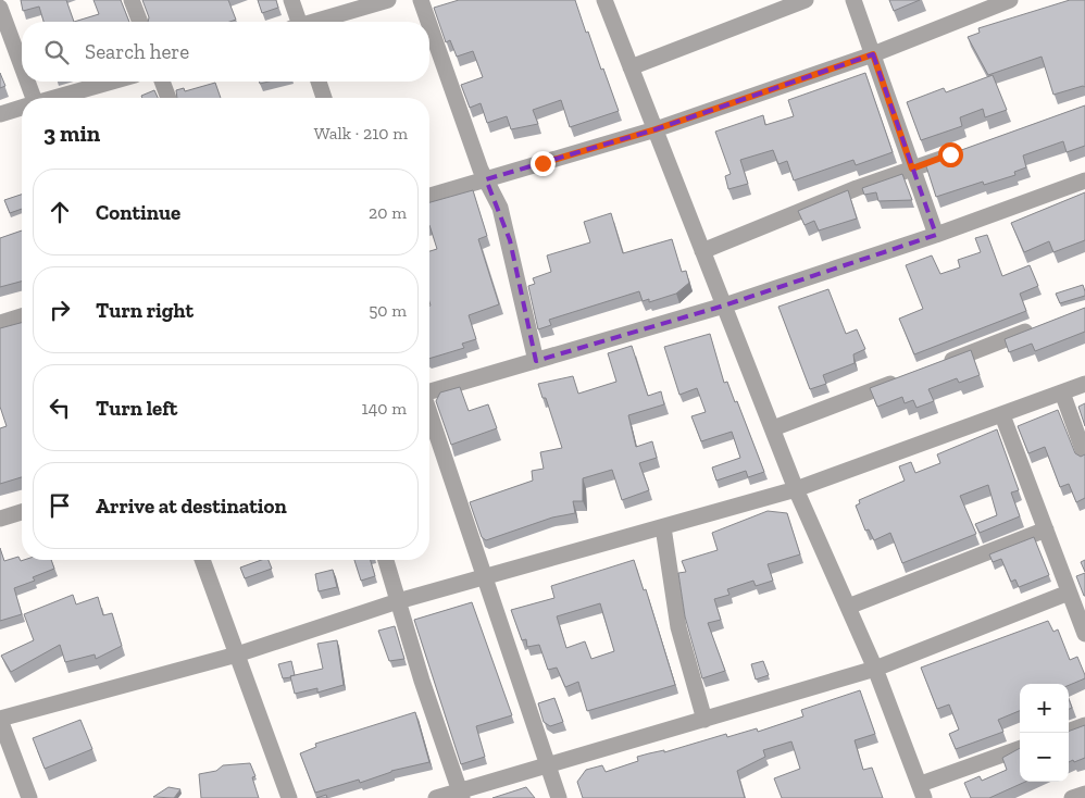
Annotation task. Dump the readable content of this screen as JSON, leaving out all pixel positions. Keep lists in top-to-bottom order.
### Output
{
  "page": {
    "search": "Search here",
    "heading": ["3 min", "Walk · 210 m"],
    "list": [
      ["Continue", "20 m"],
      ["Turn right", "50 m"],
      ["Turn left", "140 m"],
      "Arrive at destination"
    ],
    "map_buttons": ["+", "−"]
  }
}
